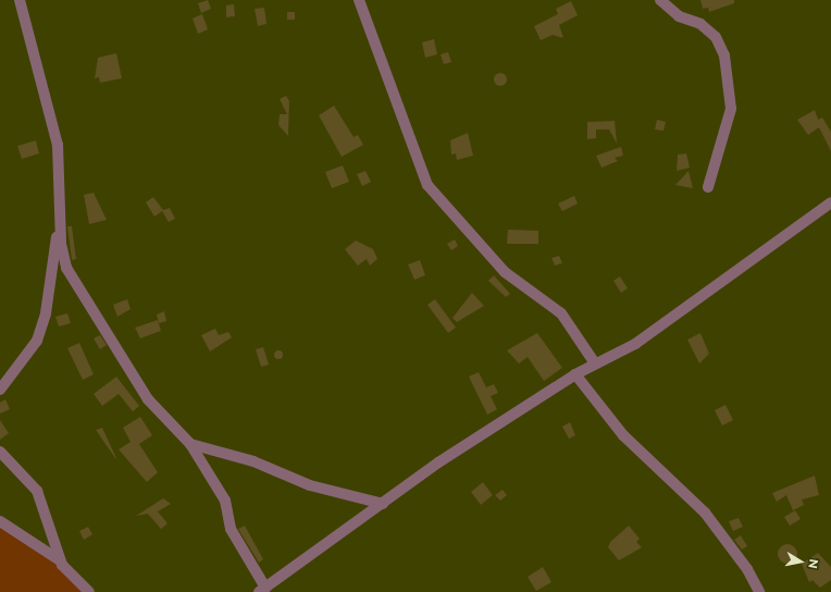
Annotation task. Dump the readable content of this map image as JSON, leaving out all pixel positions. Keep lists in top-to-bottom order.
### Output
{
  "north": "right"
}
